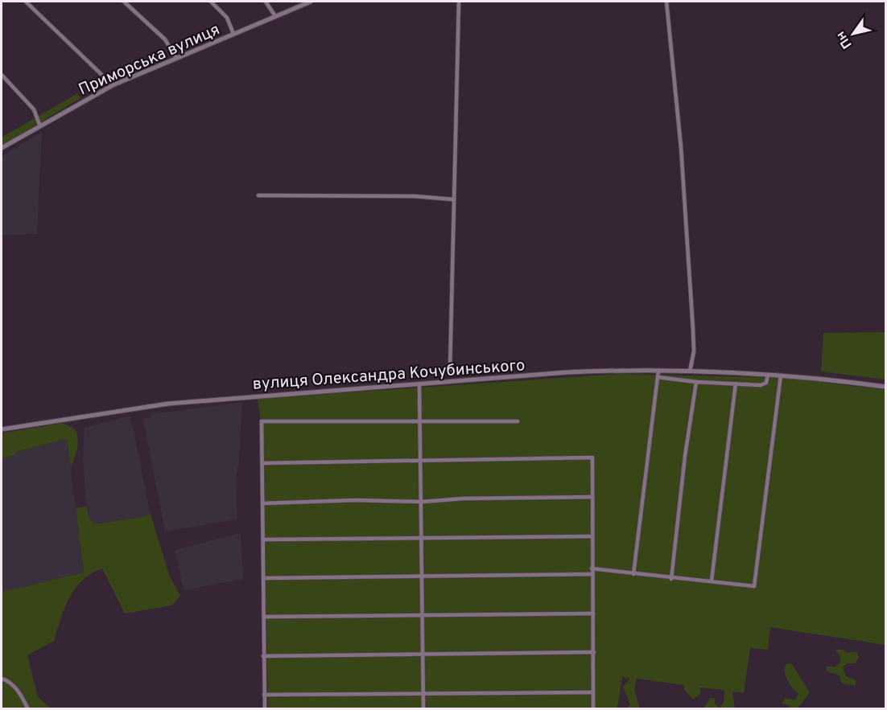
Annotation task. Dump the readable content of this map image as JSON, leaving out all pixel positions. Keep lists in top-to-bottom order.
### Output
{
  "streets": {
    "street": ["Приморська вулиця", "вулиця Олександра Кочубинського"]
  },
  "north": "bottom left"
}
